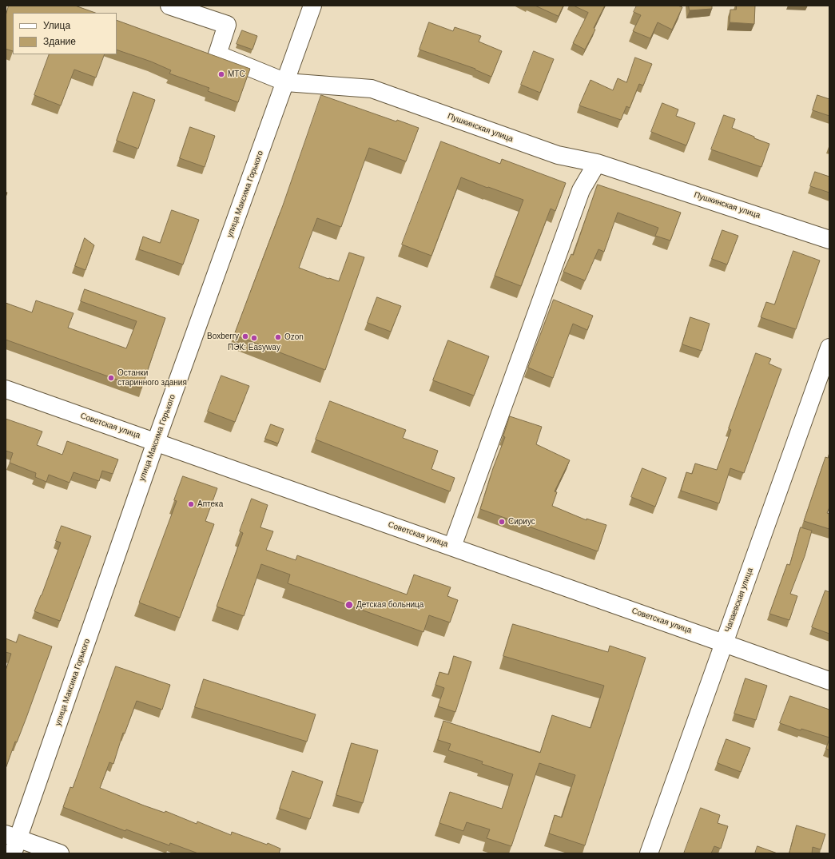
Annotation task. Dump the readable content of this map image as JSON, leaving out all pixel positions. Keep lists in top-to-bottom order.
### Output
{
  "streets": {
    "street": [
      "Пушкинская улица",
      "улица Максима Горького",
      "Советская улица",
      "Чапаевская улица"
    ]
  },
  "crossings": [
    ["Пушкинская улица", "улица Максима Горького"],
    ["улица Максима Горького", "Советская улица"],
    ["Советская улица", "Чапаевская улица"]
  ],
  "places": [
    "МТС",
    "Boxberry",
    "Ozon",
    "ПЭК: Easyway",
    "Останки старинного здания",
    "Аптека",
    "Сириус",
    "Детская больница"
  ],
  "legend": ["Улица", "Здание"]
}
